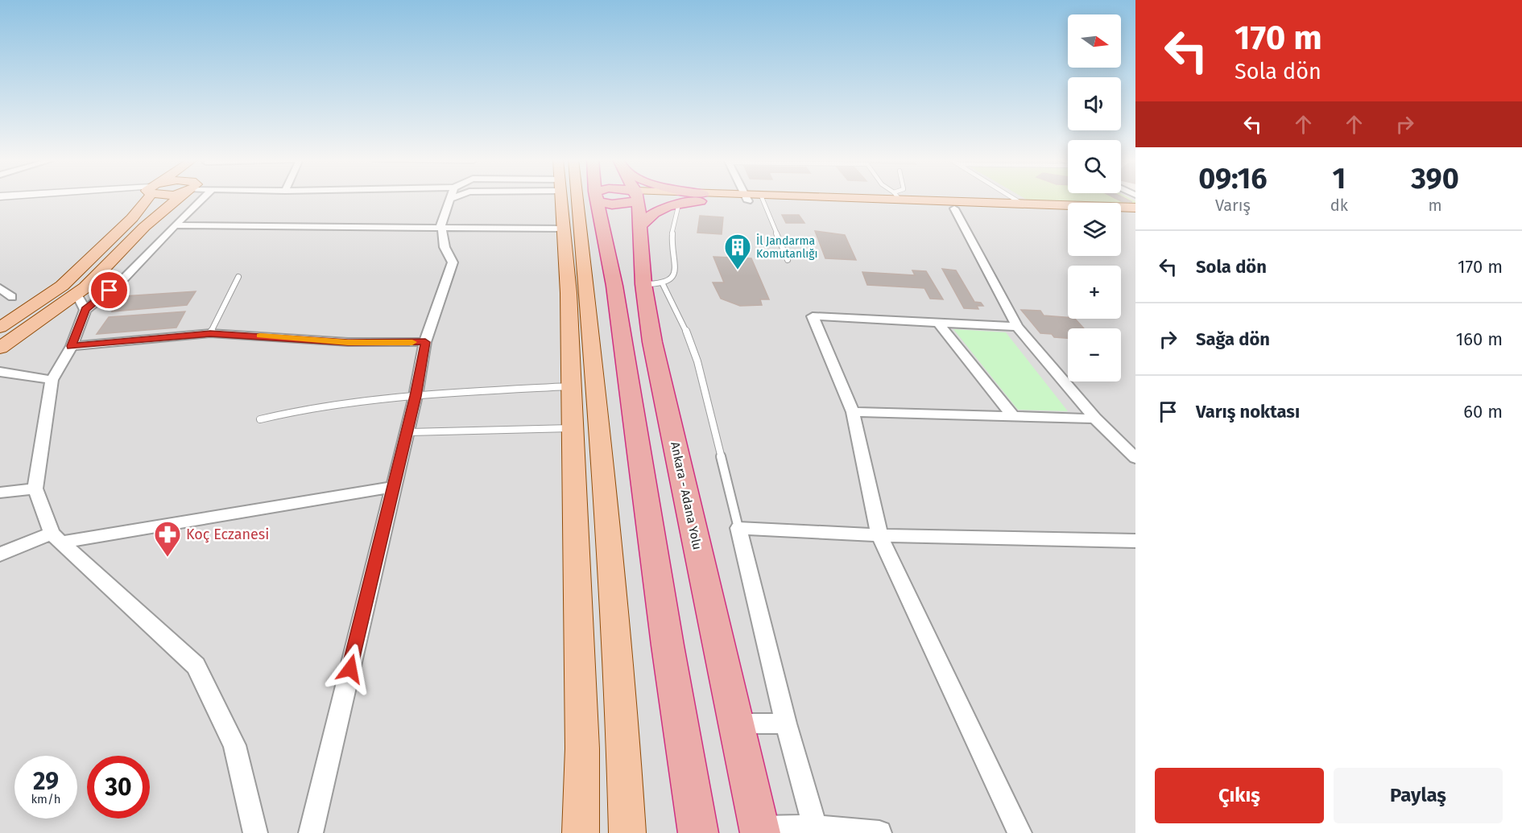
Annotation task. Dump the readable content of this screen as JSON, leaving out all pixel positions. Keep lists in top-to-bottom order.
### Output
{
  "streets": {
    "highway": ["Ankara - Adana Yolu"]
  },
  "places": {
    "building": ["İl Jandarma Komutanlığı"],
    "pharmacy": ["Koç Eczanesi"]
  },
  "north": "right",
  "page": {
    "turn": ["170 m", "Sola dön"],
    "map_buttons": ["+", "−"],
    "eta": [
      "09:16",
      "Varış",
      "1",
      "dk",
      "390",
      "m"
    ],
    "list": [
      {
        "name": "Sola dön",
        "value": "170 m"
      },
      {
        "name": "Sağa dön",
        "value": "160 m"
      },
      {
        "name": "Varış noktası",
        "value": "60 m"
      }
    ],
    "speed": "29 km/h",
    "limit": "30",
    "buttons": ["Çıkış", "Paylaş"]
  }
}
